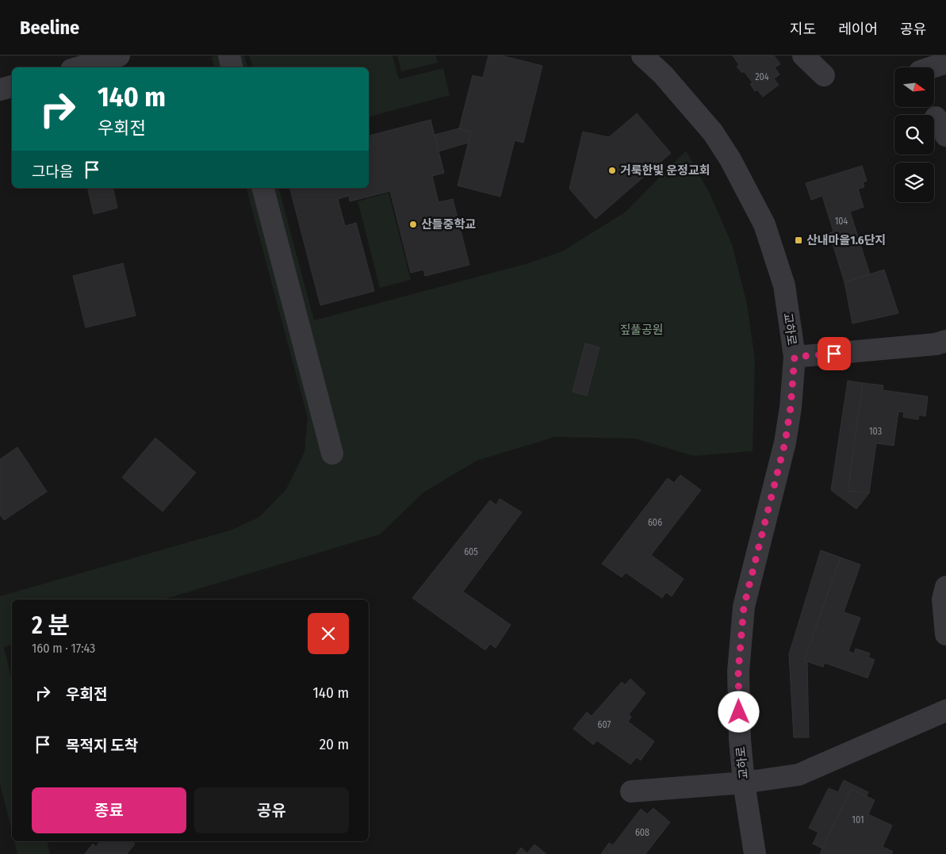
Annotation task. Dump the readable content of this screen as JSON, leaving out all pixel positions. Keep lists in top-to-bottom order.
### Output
{
  "streets": {
    "street": ["교하로"]
  },
  "parks": ["짚풀공원"],
  "places": {
    "other": ["거룩한빛 운정교회", "산들중학교"],
    "transit": ["산내마을1.6단지"]
  },
  "house_numbers": [
    "204",
    "104",
    "103",
    "606",
    "605",
    "607",
    "101",
    "608"
  ],
  "north": "right",
  "page": {
    "header": "Beeline",
    "nav": ["지도", "레이어", "공유"],
    "turn": ["140 m", "우회전"],
    "then": "그다음",
    "heading": ["2 분", "160 m · 17:43"],
    "list": [
      {
        "name": "우회전",
        "value": "140 m"
      },
      {
        "name": "목적지 도착",
        "value": "20 m"
      }
    ],
    "buttons": ["종료", "공유"]
  }
}
